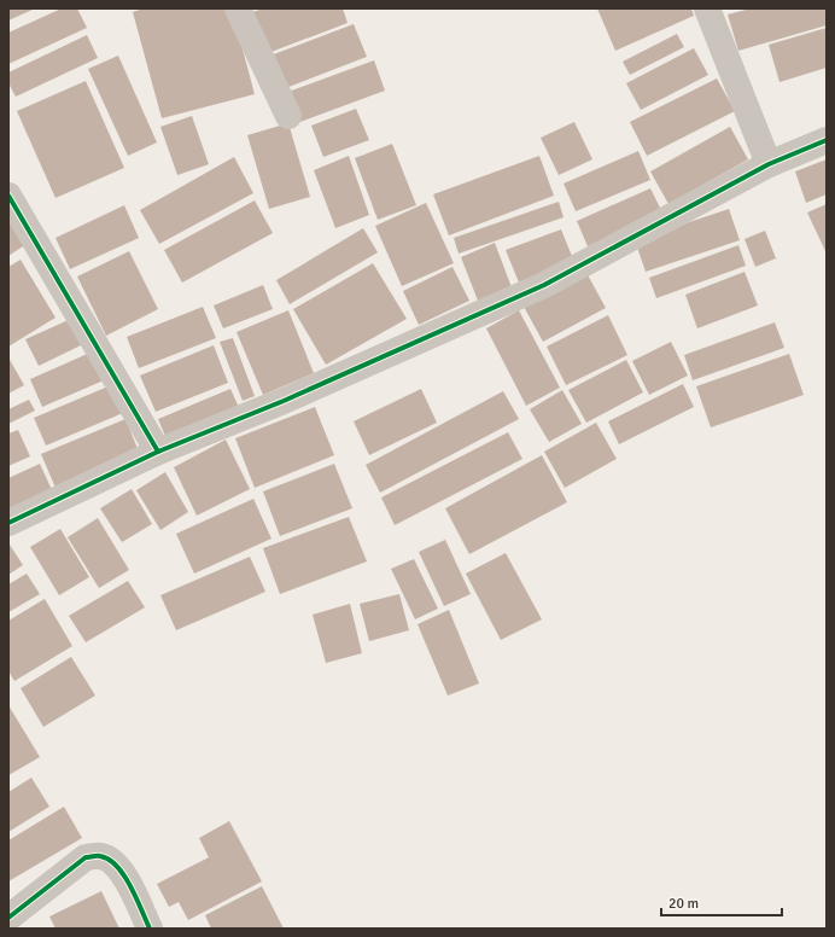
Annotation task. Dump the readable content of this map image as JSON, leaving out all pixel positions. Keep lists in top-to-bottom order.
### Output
{
  "scale_bar": "20 m"
}
